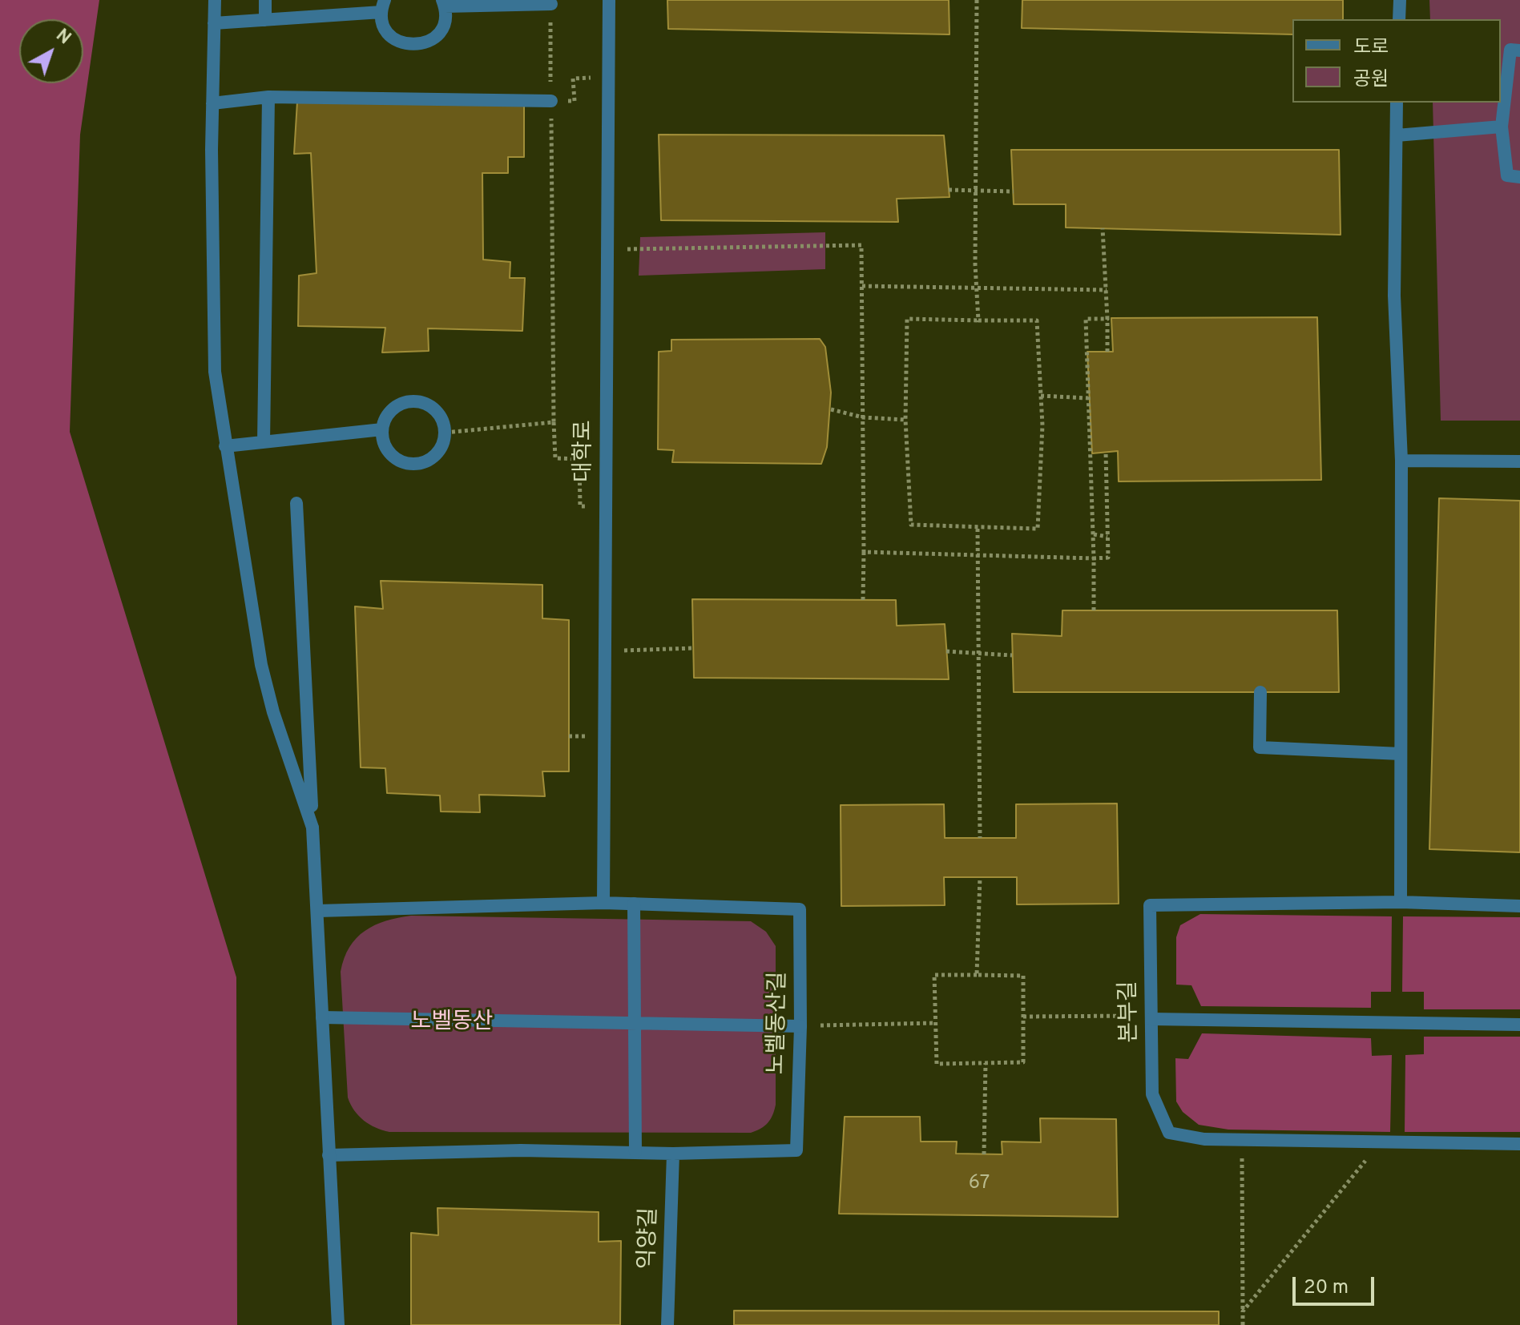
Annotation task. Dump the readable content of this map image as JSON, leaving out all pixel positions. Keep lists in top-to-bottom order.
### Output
{
  "streets": {
    "street": [
      "대학로",
      "본부길",
      "노벨동산길",
      "익양길"
    ]
  },
  "crossings": [
    ["대학로", "노벨동산길"],
    ["노벨동산길", "익양길"]
  ],
  "parks": ["노벨동산"],
  "house_numbers": ["67"],
  "legend": ["도로", "공원"],
  "scale_bar": "20 m",
  "north": "top right"
}
